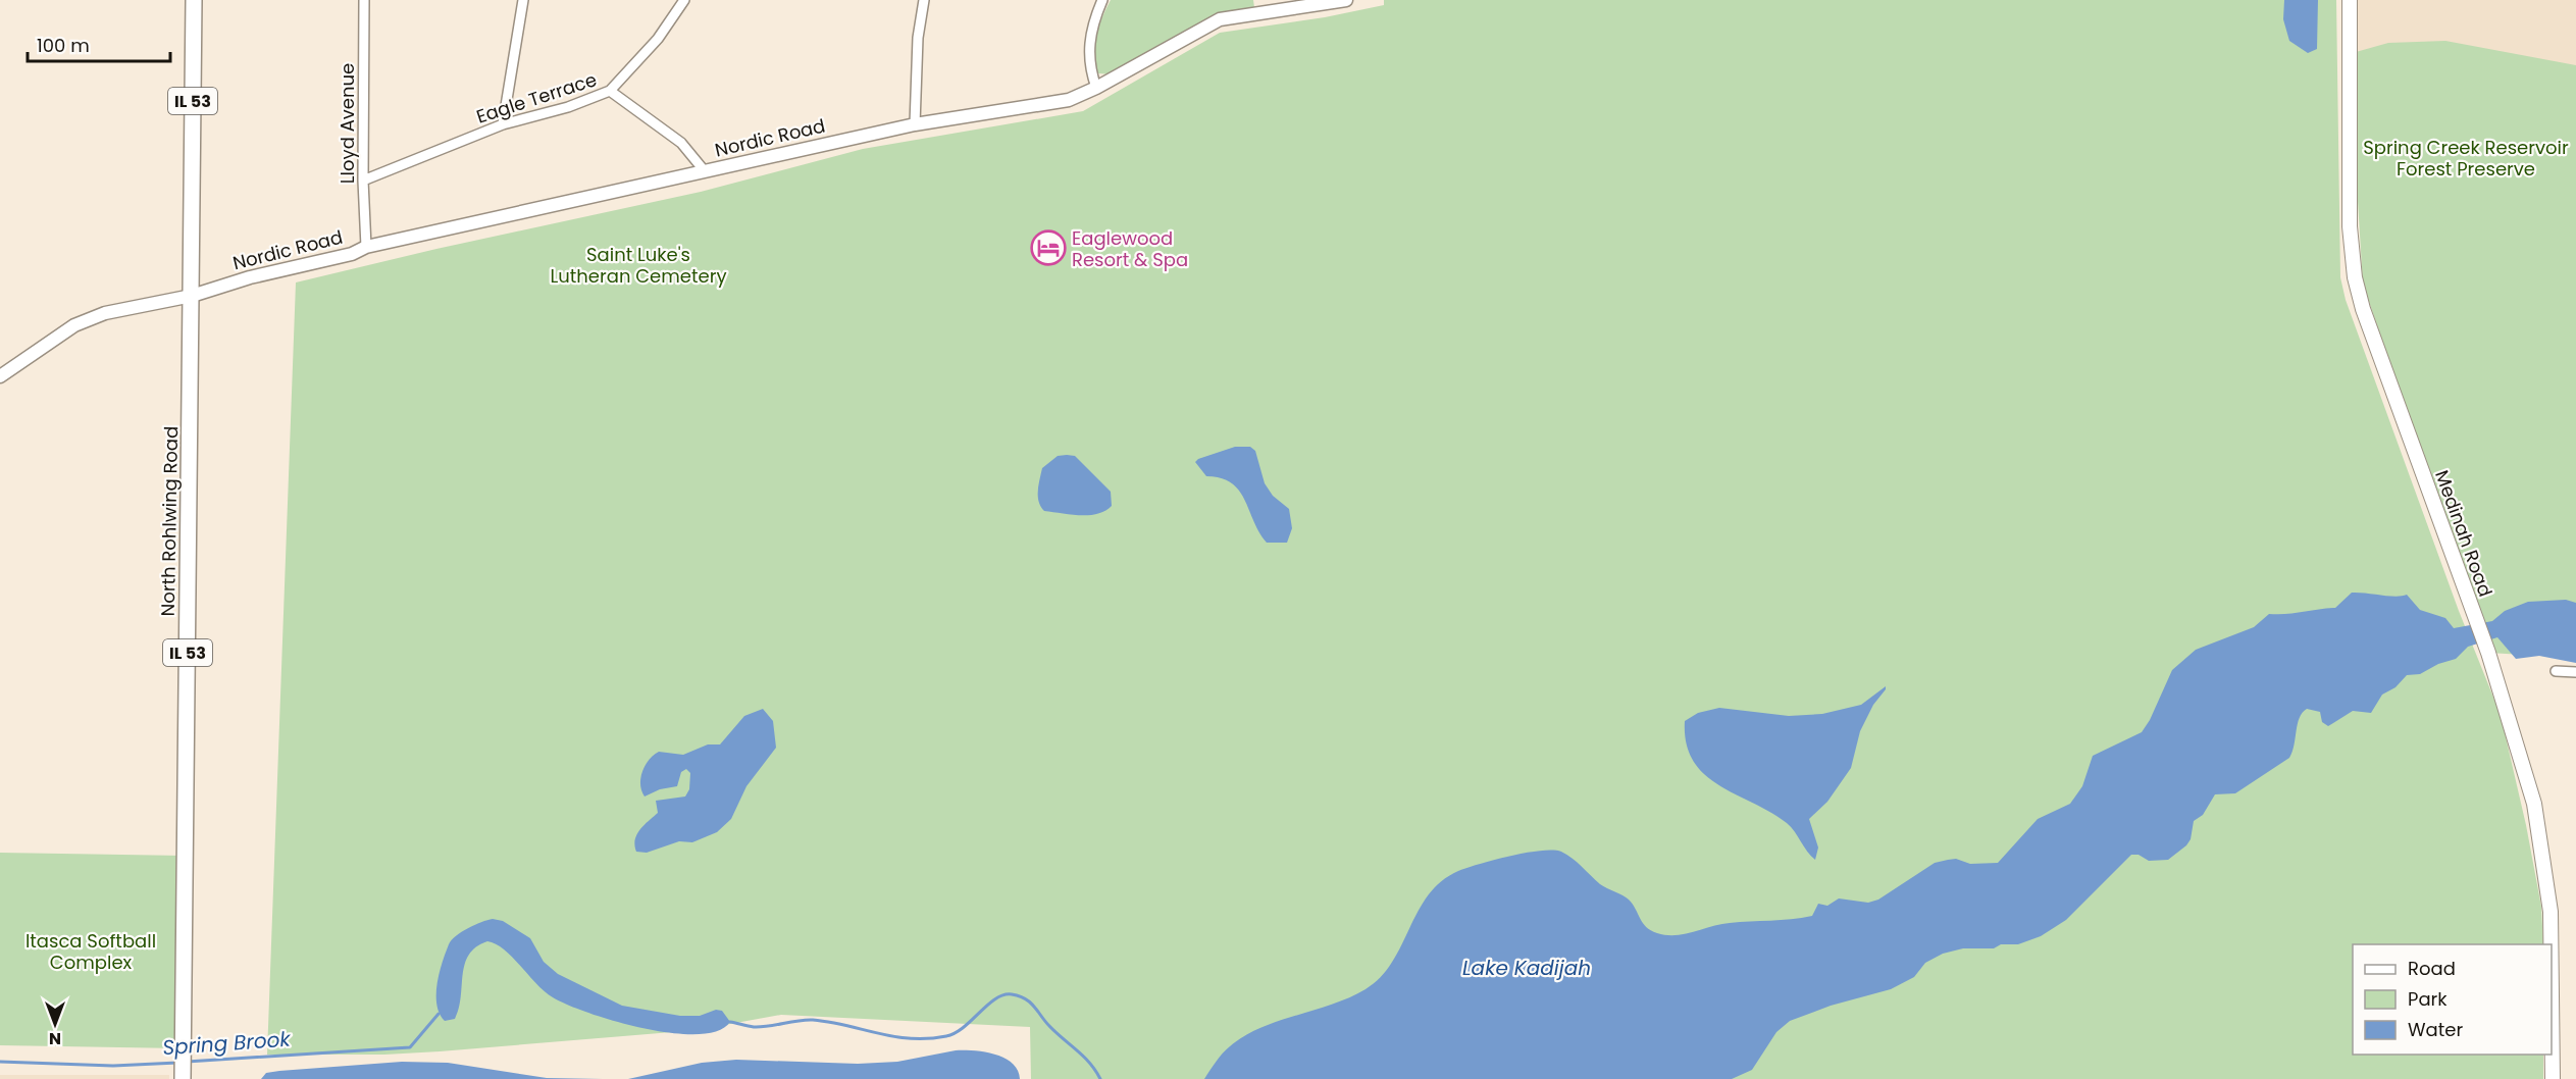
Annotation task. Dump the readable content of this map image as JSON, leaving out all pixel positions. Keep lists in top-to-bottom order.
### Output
{
  "streets": {
    "main road": ["IL 53", "North Rohlwing Road", "Medinah Road"],
    "street": ["Eagle Terrace", "Lloyd Avenue", "Nordic Road"]
  },
  "crossings": [
    ["Eagle Terrace", "Lloyd Avenue"],
    ["Lloyd Avenue", "Nordic Road"],
    ["Nordic Road", "North Rohlwing Road"]
  ],
  "water": ["Lake Kadijah", "Spring Brook"],
  "parks": ["Spring Creek Reservoir Forest Preserve", "Saint Luke's Lutheran Cemetery", "Itasca Softball Complex"],
  "places": {
    "hotel": ["Eaglewood Resort & Spa"]
  },
  "legend": ["Road", "Park", "Water"],
  "scale_bar": "100 m",
  "north": "bottom"
}
